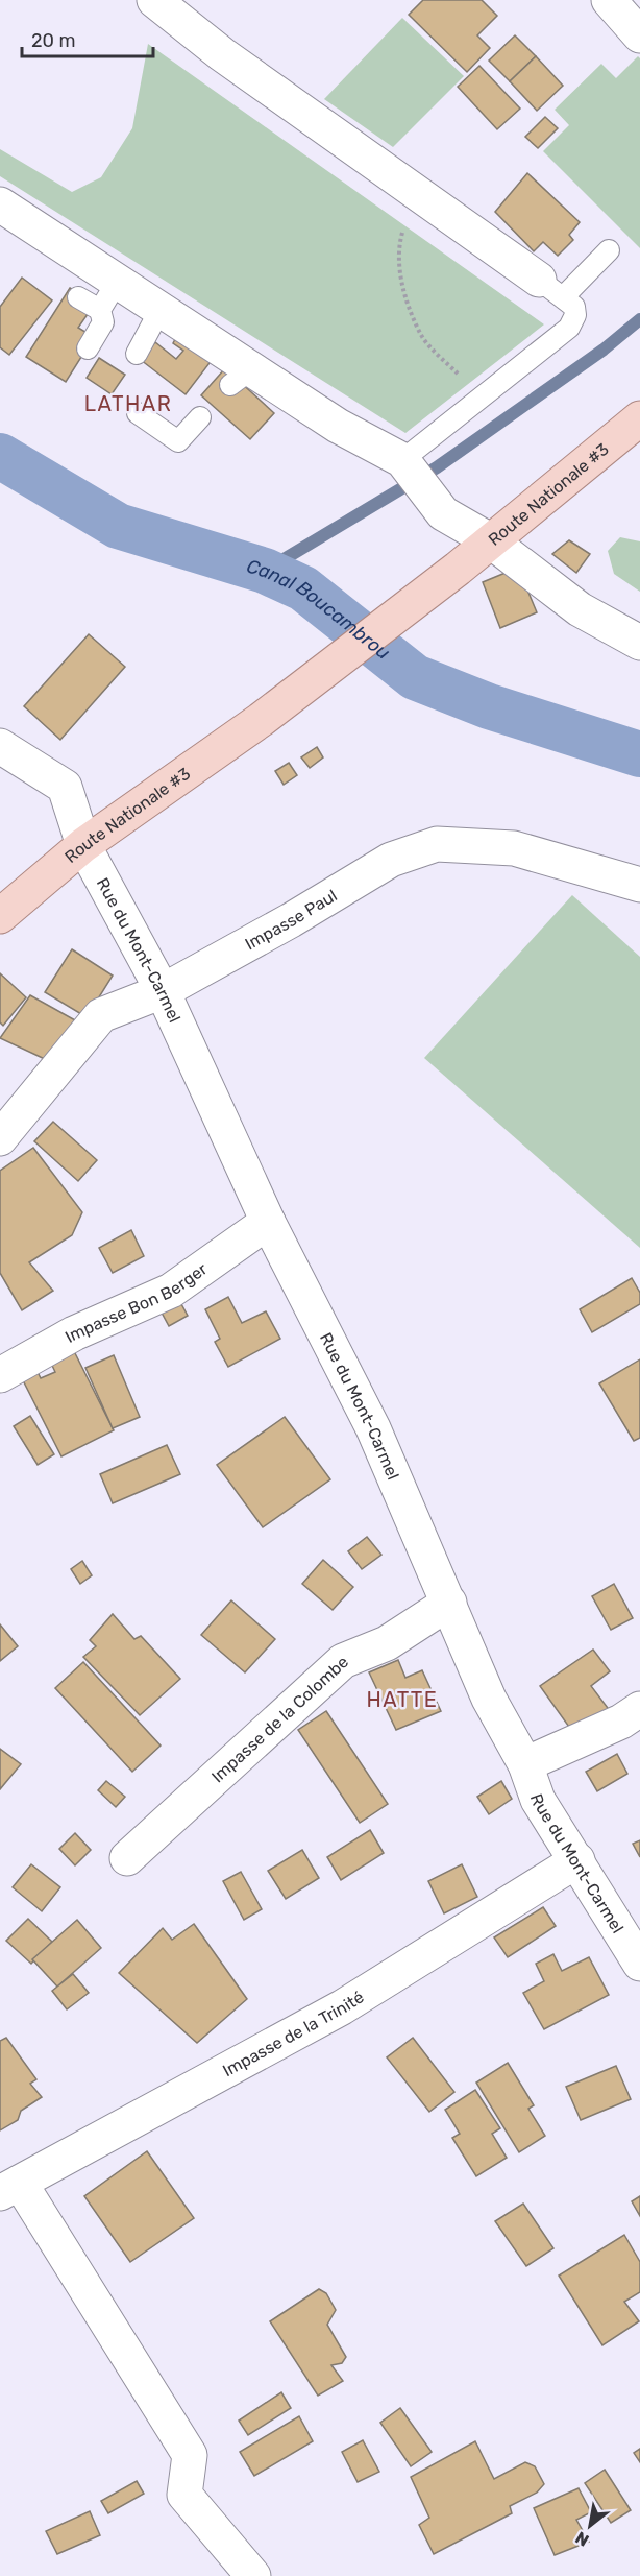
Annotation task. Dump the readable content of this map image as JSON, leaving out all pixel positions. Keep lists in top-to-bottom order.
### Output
{
  "streets": {
    "main road": ["Route Nationale #3"],
    "street": [
      "Impasse Paul",
      "Rue du Mont-Carmel",
      "Impasse Bon Berger",
      "Impasse de la Colombe",
      "Impasse de la Trinité"
    ]
  },
  "crossings": [
    ["Route Nationale #3", "Rue du Mont-Carmel"],
    ["Impasse Paul", "Rue du Mont-Carmel"],
    ["Rue du Mont-Carmel", "Impasse Bon Berger"],
    ["Rue du Mont-Carmel", "Impasse de la Colombe"],
    ["Rue du Mont-Carmel", "Impasse de la Trinité"]
  ],
  "districts": ["LATHAR", "HATTE"],
  "water": ["Canal Boucambrou"],
  "scale_bar": "20 m",
  "north": "bottom left"
}
